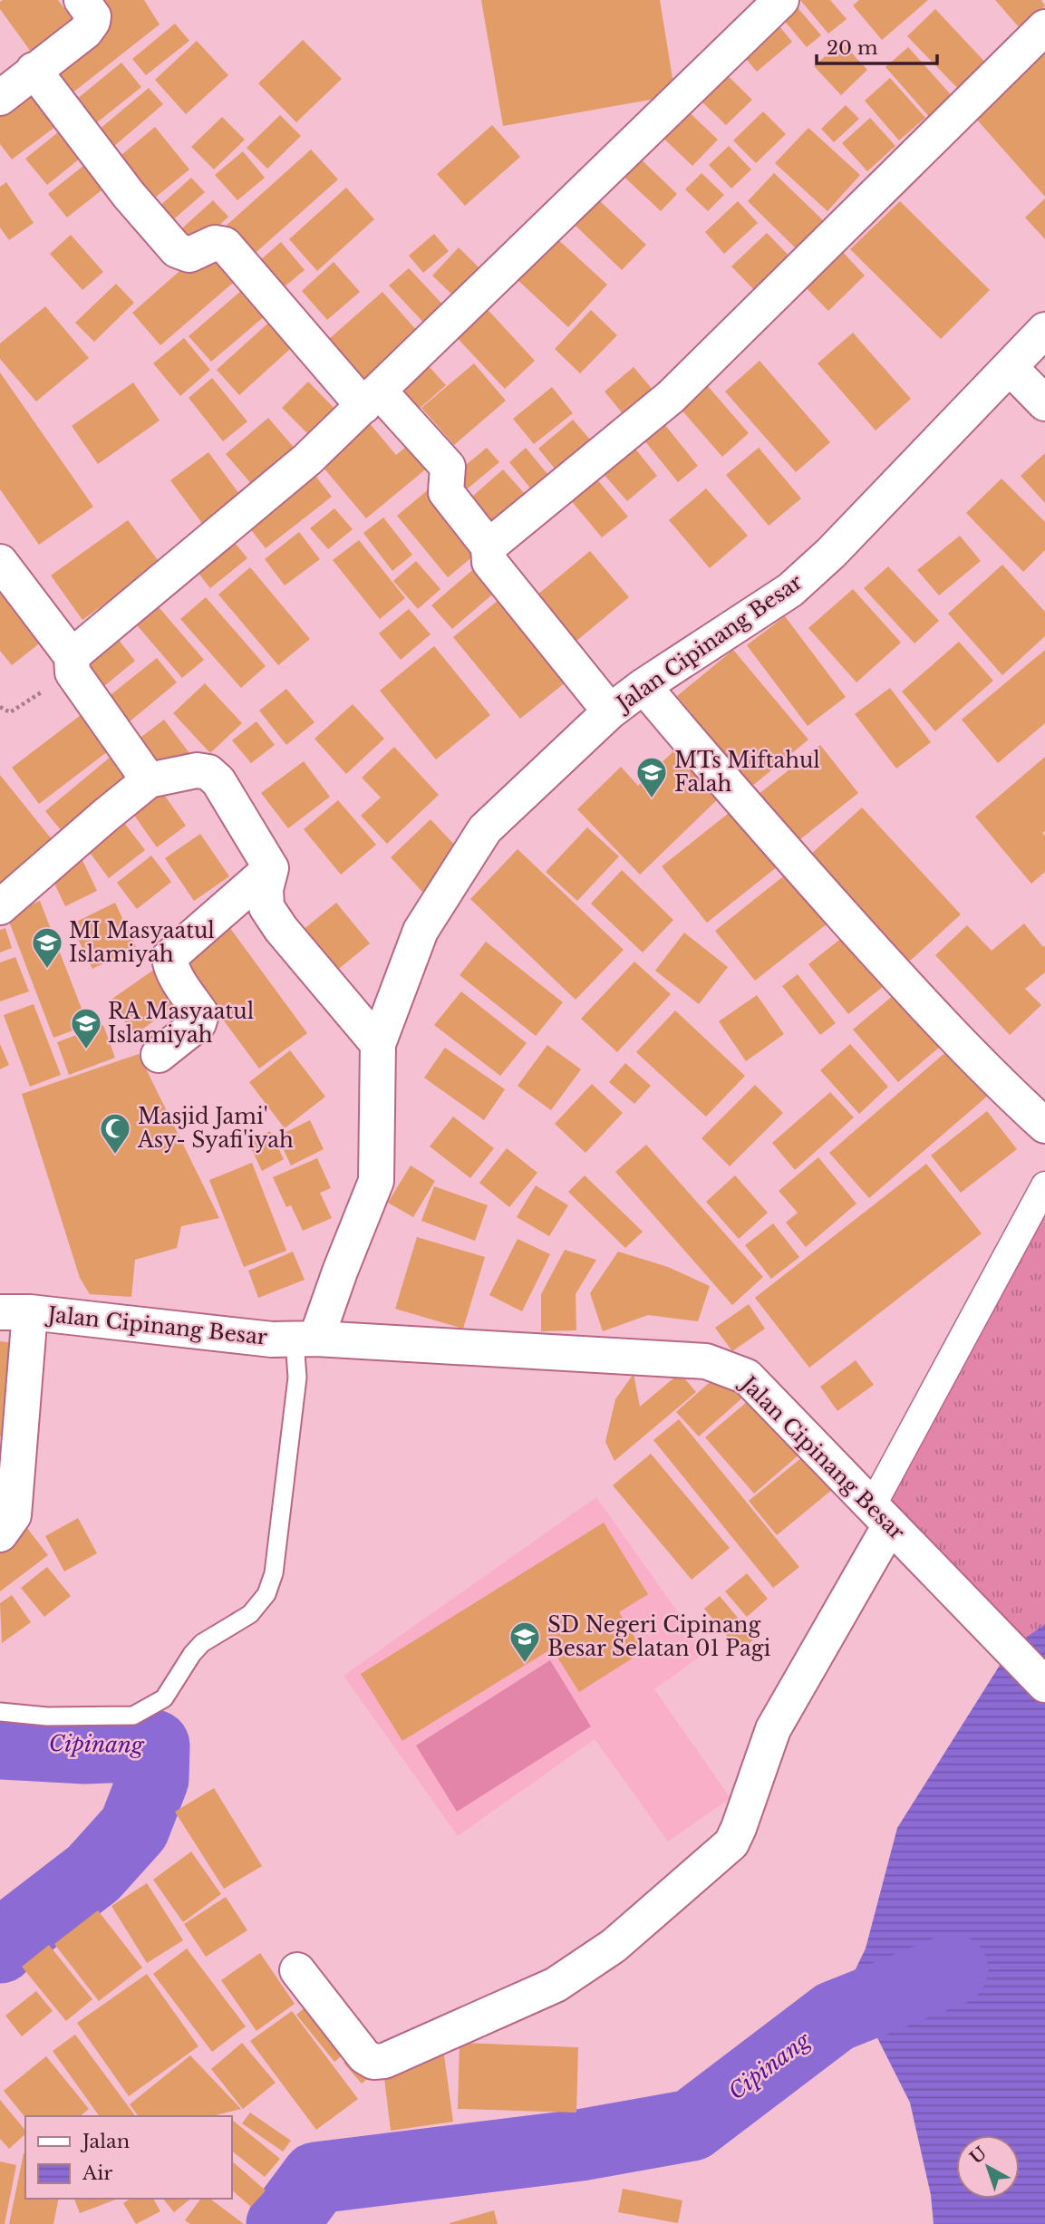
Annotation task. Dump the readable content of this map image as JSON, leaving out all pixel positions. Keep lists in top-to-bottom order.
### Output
{
  "streets": {
    "street": ["Jalan Cipinang Besar"]
  },
  "water": ["Cipinang"],
  "places": {
    "school or university": [
      "MTs Miftahul Falah",
      "MI Masyaatul Islamiyah",
      "RA Masyaatul Islamiyah",
      "SD Negeri Cipinang Besar Selatan 01 Pagi"
    ],
    "mosque": ["Masjid Jami' Asy- Syafi'iyah"]
  },
  "legend": ["Jalan", "Air"],
  "scale_bar": "20 m",
  "north": "top left"
}
